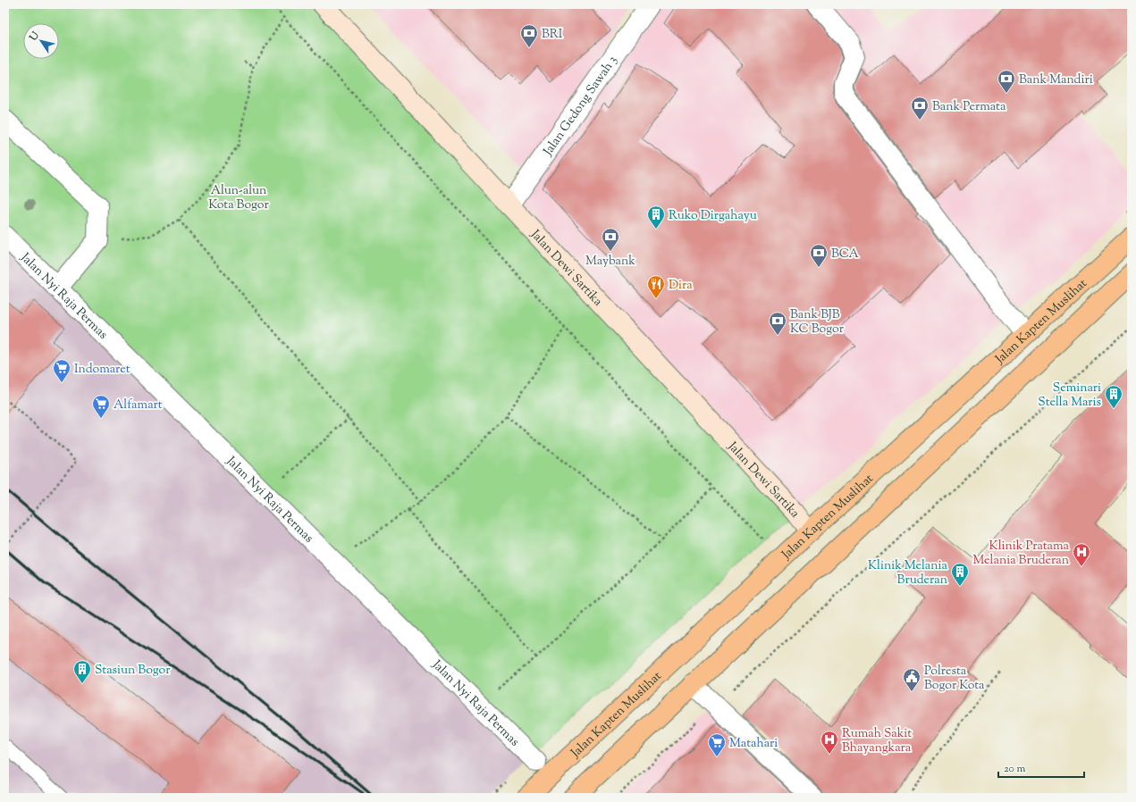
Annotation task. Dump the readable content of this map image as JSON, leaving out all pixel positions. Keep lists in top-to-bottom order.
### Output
{
  "streets": {
    "main road": ["Jalan Kapten Muslihat"],
    "street": ["Jalan Gedong Sawah 3", "Jalan Dewi Sartika", "Jalan Nyi Raja Permas"]
  },
  "crossings": [
    ["Jalan Gedong Sawah 3", "Jalan Dewi Sartika"],
    ["Jalan Dewi Sartika", "Jalan Kapten Muslihat"]
  ],
  "parks": ["Alun-alun Kota Bogor"],
  "places": {
    "bank": [
      "BRI",
      "Bank Mandiri",
      "Bank Permata",
      "Maybank",
      "BCA",
      "Bank BJB KC Bogor"
    ],
    "building": [
      "Ruko Dirgahayu",
      "Seminari Stella Maris",
      "Klinik Melania Bruderan",
      "Stasiun Bogor"
    ],
    "restaurant": ["Dira"],
    "supermarket": ["Indomaret", "Alfamart", "Matahari"],
    "hospital": ["Klinik Pratama Melania Bruderan", "Rumah Sakit Bhayangkara"],
    "public building": ["Polresta Bogor Kota"]
  },
  "scale_bar": "20 m",
  "north": "top left"
}
